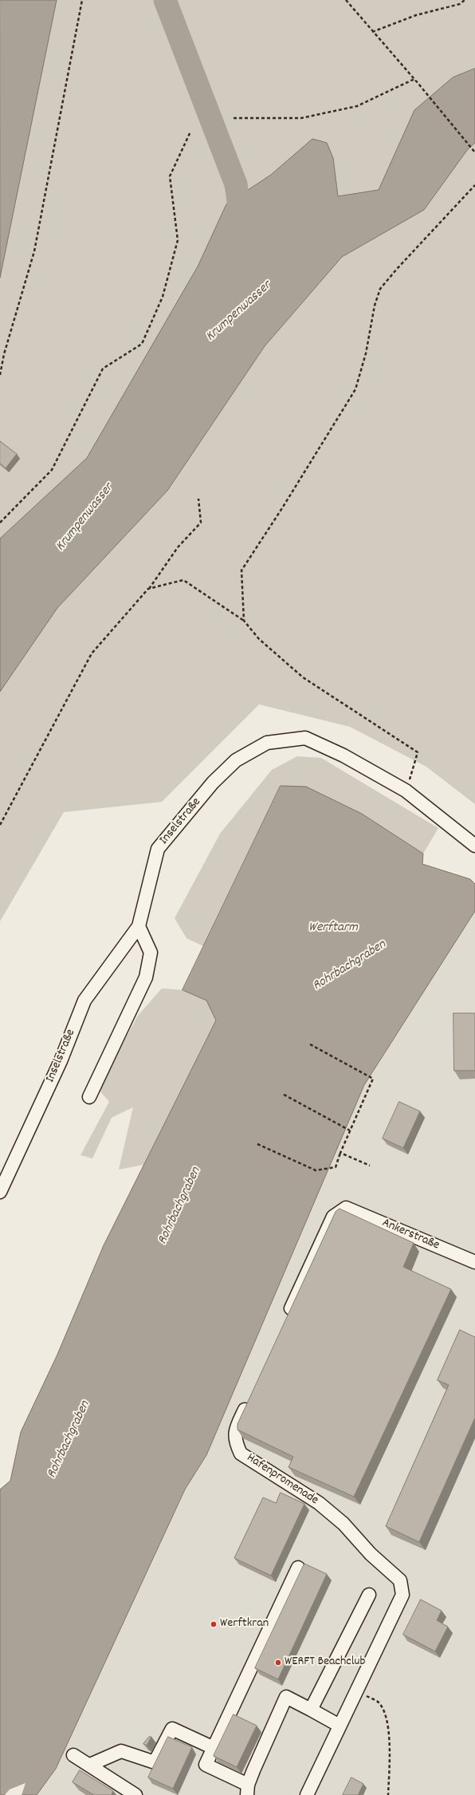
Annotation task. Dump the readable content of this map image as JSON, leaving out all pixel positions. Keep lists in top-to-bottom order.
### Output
{
  "streets": {
    "lane": ["Inselstraße", "Ankerstraße", "Hafenpromenade"]
  },
  "water": ["Krumpenwasser", "Werftarm", "Rohrbachgraben"],
  "places": ["Werftkran", "WERFT Beachclub"]
}
